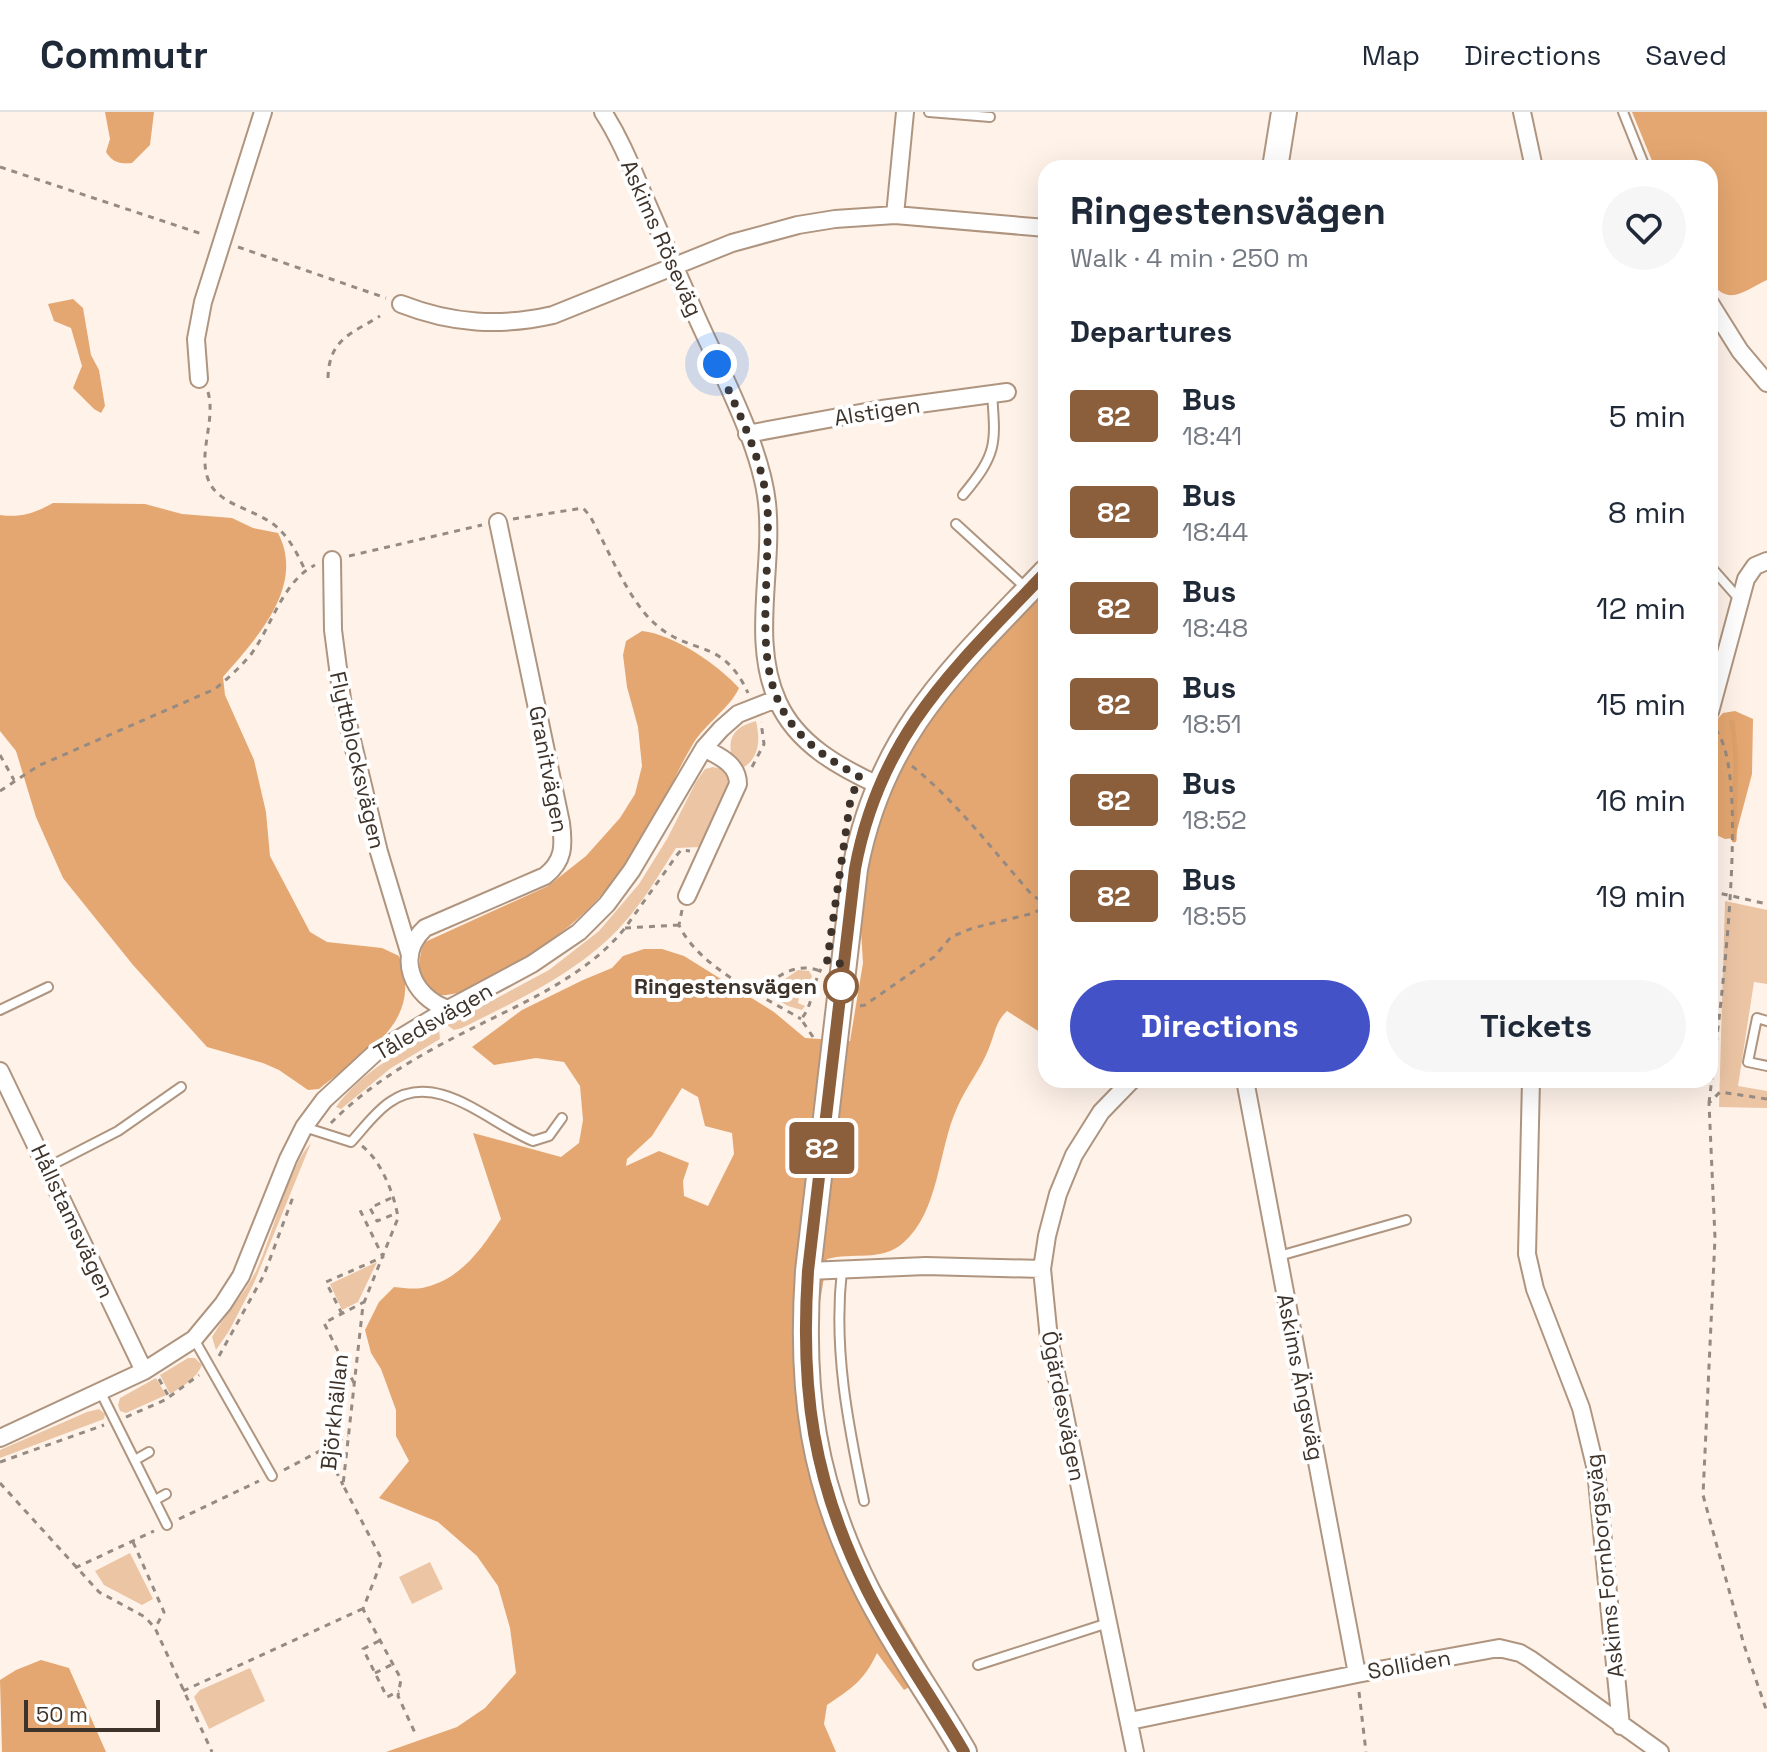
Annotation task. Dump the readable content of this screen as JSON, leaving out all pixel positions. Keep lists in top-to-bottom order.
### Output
{
  "streets": {
    "street": [
      "Askims Röseväg",
      "Alstigen",
      "Flyttblocksvägen",
      "Granitvägen",
      "Tåledsvägen",
      "Hållstamsvägen",
      "Askims Ängsväg",
      "Ögärdesvägen",
      "Askims Fornborgsväg",
      "Solliden"
    ],
    "path": ["Björkhällan"]
  },
  "crossings": [
    ["Askims Röseväg", "Alstigen"],
    ["Askims Röseväg", "Tåledsvägen"],
    ["Flyttblocksvägen", "Granitvägen"],
    ["Tåledsvägen", "Hållstamsvägen"],
    ["Askims Ängsväg", "Solliden"],
    ["Ögärdesvägen", "Solliden"],
    ["Askims Fornborgsväg", "Solliden"]
  ],
  "places": ["Ringestensvägen"],
  "lines": ["bus line 82"],
  "scale_bar": "50 m",
  "page": {
    "header": "Commutr",
    "nav": ["Map", "Directions", "Saved"],
    "on_map": "82",
    "heading": [
      ["Ringestensvägen", "Walk · 4 min · 250 m"],
      "Departures"
    ],
    "list": [
      {
        "mark": "82",
        "name": "Bus",
        "note": "18:41",
        "value": "5 min"
      },
      {
        "mark": "82",
        "name": "Bus",
        "note": "18:44",
        "value": "8 min"
      },
      {
        "mark": "82",
        "name": "Bus",
        "note": "18:48",
        "value": "12 min"
      },
      {
        "mark": "82",
        "name": "Bus",
        "note": "18:51",
        "value": "15 min"
      },
      {
        "mark": "82",
        "name": "Bus",
        "note": "18:52",
        "value": "16 min"
      },
      {
        "mark": "82",
        "name": "Bus",
        "note": "18:55",
        "value": "19 min"
      }
    ],
    "buttons": ["Directions", "Tickets"],
    "scale": "50 m"
  }
}
